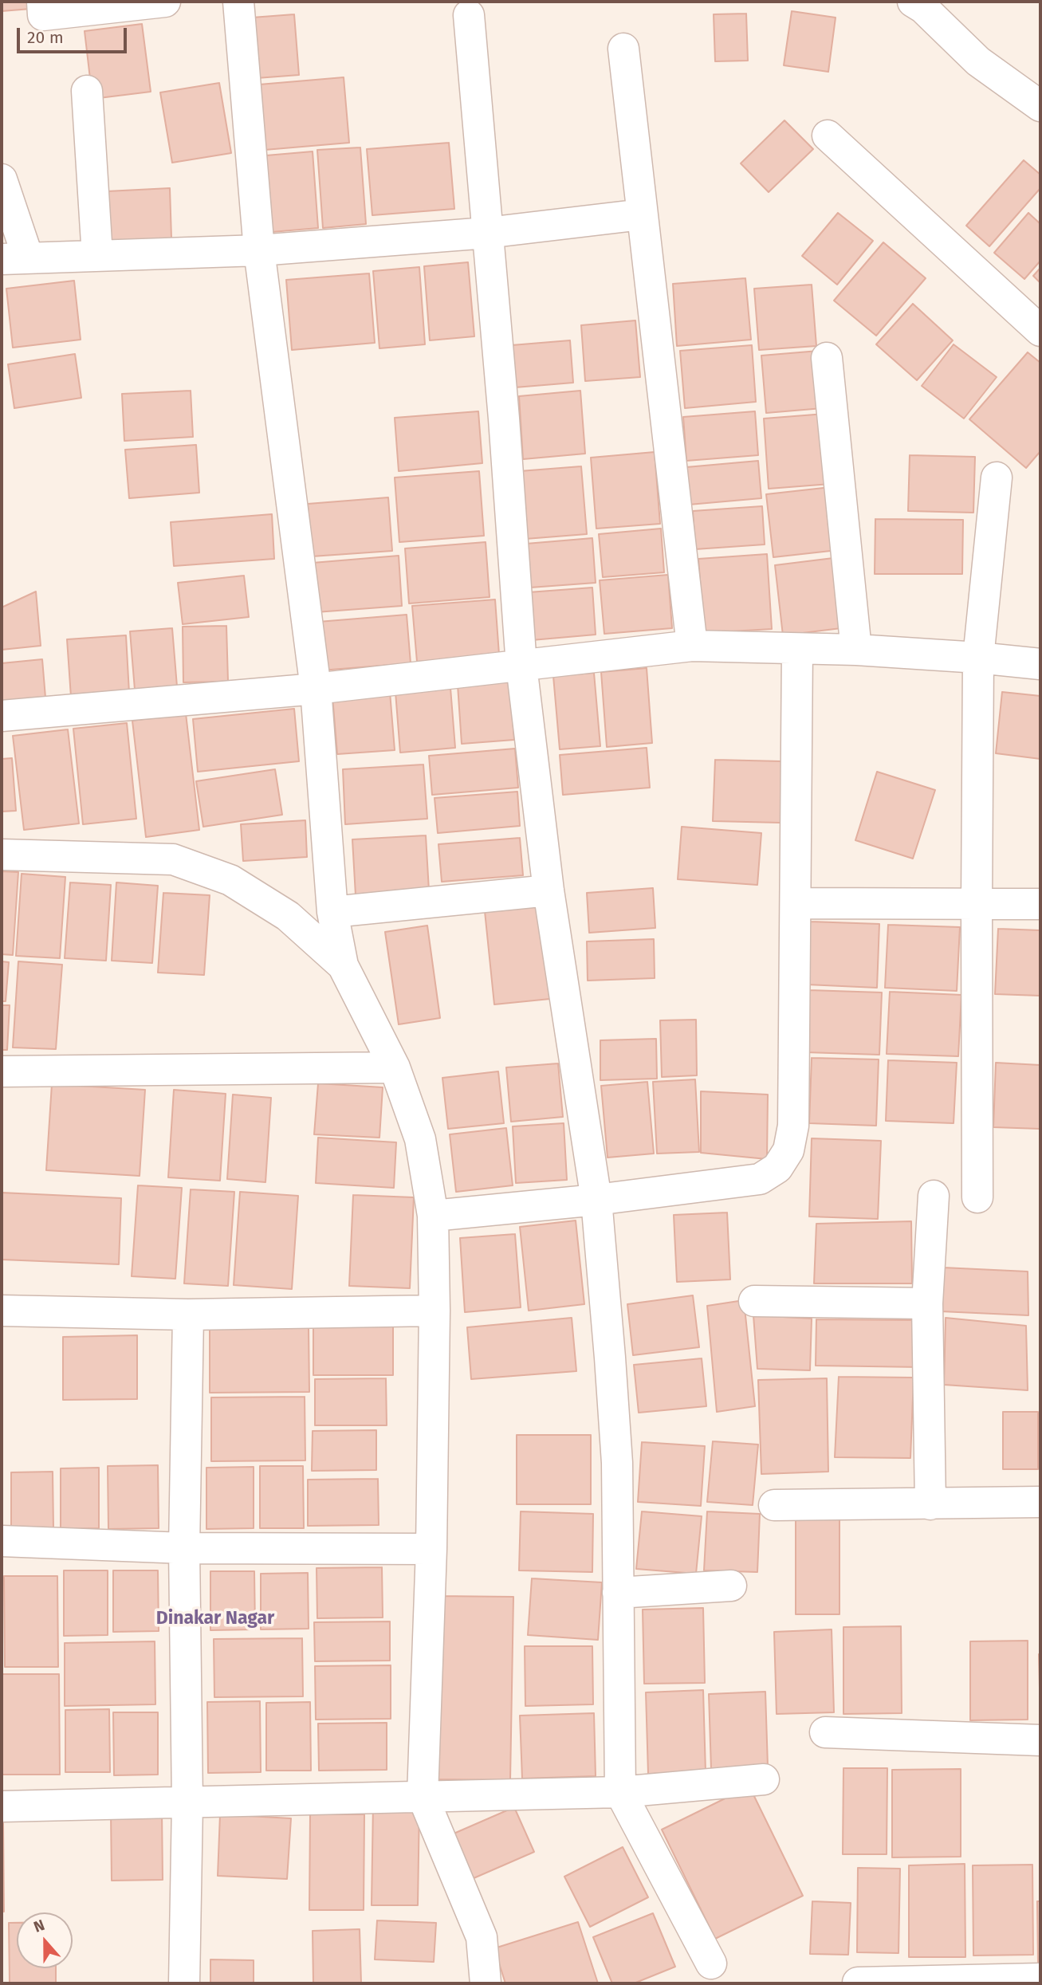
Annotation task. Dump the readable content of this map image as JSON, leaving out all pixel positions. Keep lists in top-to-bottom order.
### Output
{
  "districts": ["Dinakar Nagar"],
  "scale_bar": "20 m",
  "north": "top"
}
